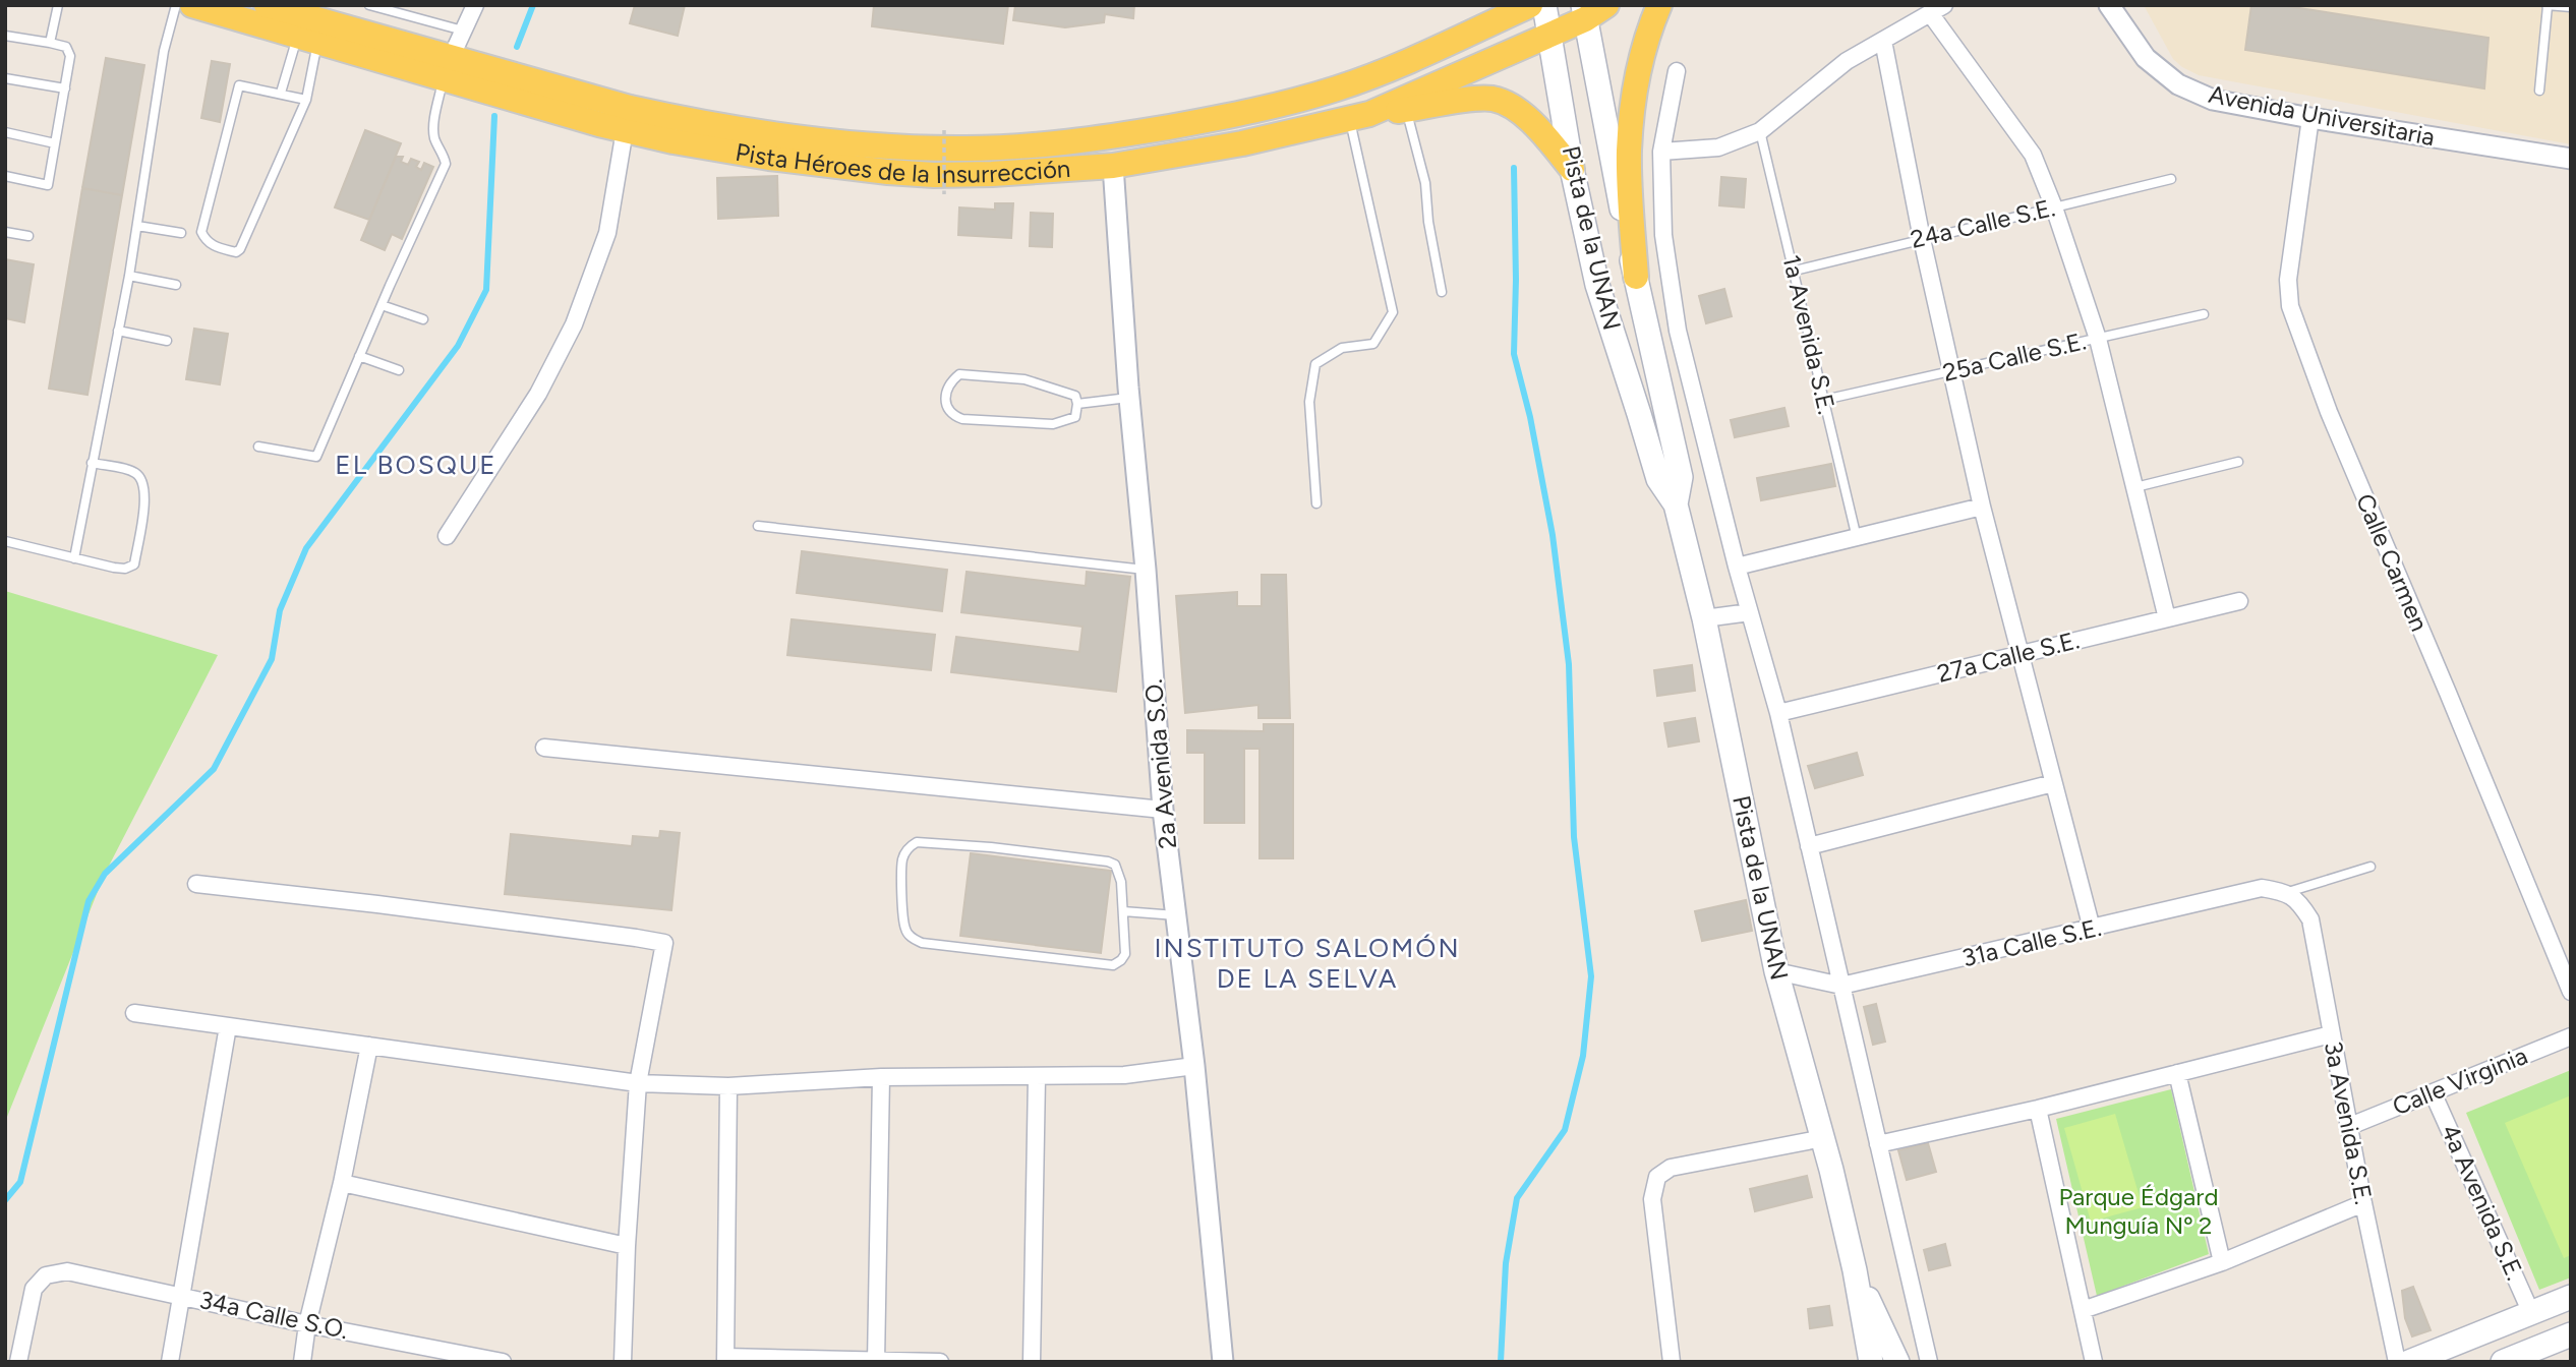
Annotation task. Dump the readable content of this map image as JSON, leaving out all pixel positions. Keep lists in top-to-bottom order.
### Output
{
  "streets": {
    "main road": ["Pista Héroes de la Insurrección", "Pista de la UNAN"],
    "street": [
      "Avenida Universitaria",
      "Calle Carmen",
      "27a Calle S.E.",
      "2a Avenida S.O.",
      "31a Calle S.E.",
      "Calle Virginia",
      "3a Avenida S.E.",
      "4a Avenida S.E.",
      "34a Calle S.O."
    ],
    "lane": ["24a Calle S.E.", "1a Avenida S.E.", "25a Calle S.E."]
  },
  "crossings": [
    ["Avenida Universitaria", "Calle Carmen"],
    ["Pista Héroes de la Insurrección", "Pista de la UNAN"],
    ["Pista Héroes de la Insurrección", "2a Avenida S.O."],
    ["24a Calle S.E.", "1a Avenida S.E."],
    ["Pista de la UNAN", "31a Calle S.E."],
    ["1a Avenida S.E.", "25a Calle S.E."],
    ["31a Calle S.E.", "3a Avenida S.E."],
    ["Calle Virginia", "3a Avenida S.E."],
    ["Calle Virginia", "4a Avenida S.E."]
  ],
  "districts": ["EL BOSQUE", "INSTITUTO SALOMÓN DE LA SELVA"],
  "parks": ["Parque Édgard Munguía Nº 2"]
}
